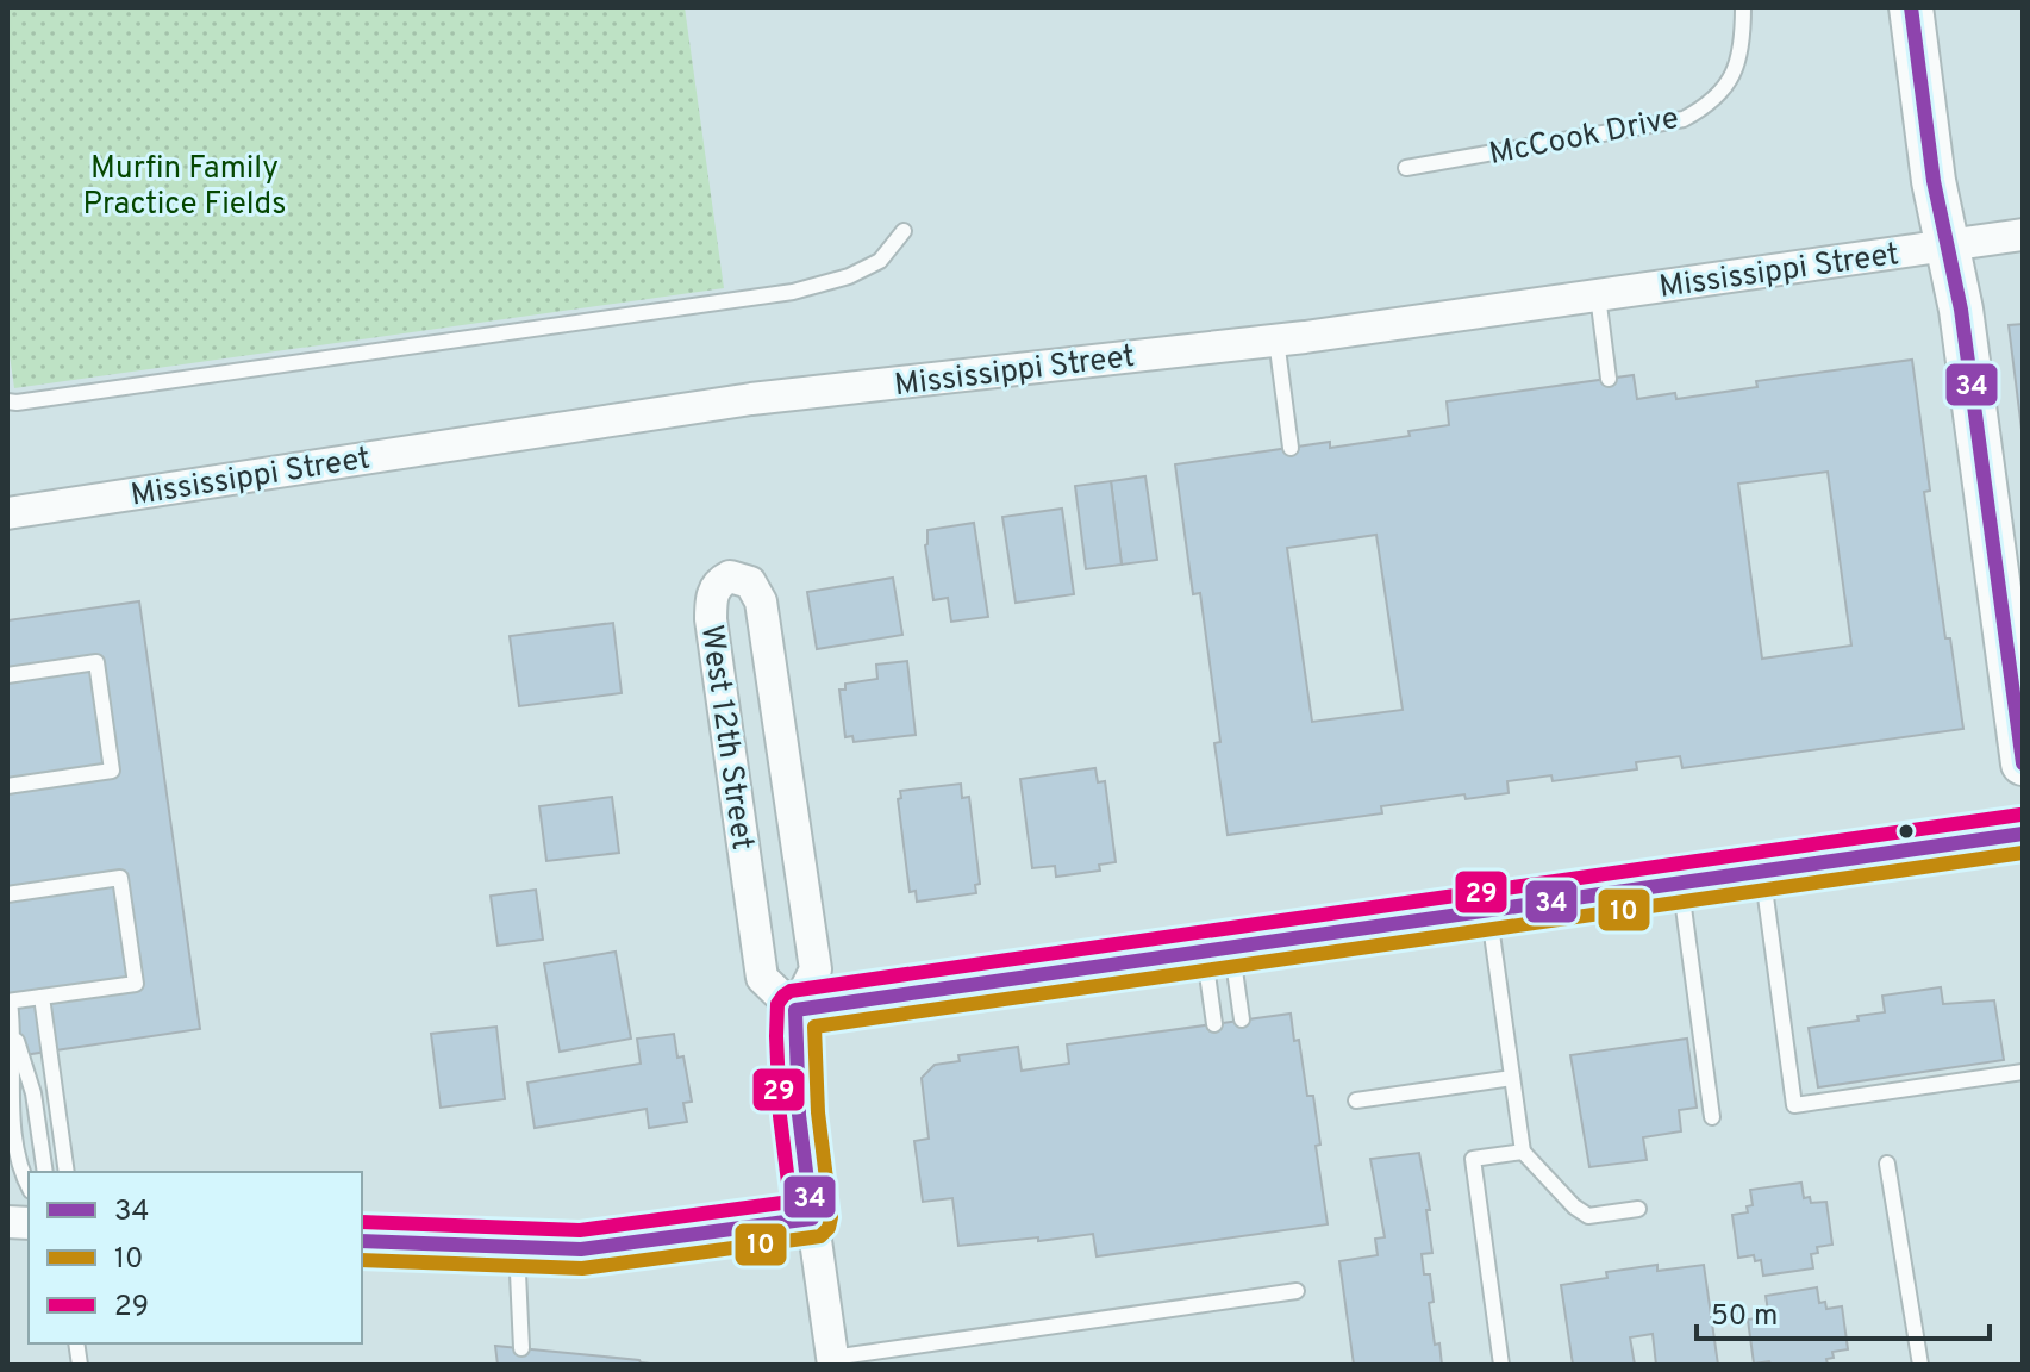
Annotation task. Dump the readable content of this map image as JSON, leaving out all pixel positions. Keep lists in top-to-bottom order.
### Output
{
  "streets": {
    "street": ["Mississippi Street", "West 12th Street"],
    "lane": ["McCook Drive"]
  },
  "parks": ["Murfin Family Practice Fields"],
  "lines": ["transit line 34", "transit line 29", "transit line 10"],
  "legend": ["34", "10", "29"],
  "scale_bar": "50 m"
}
